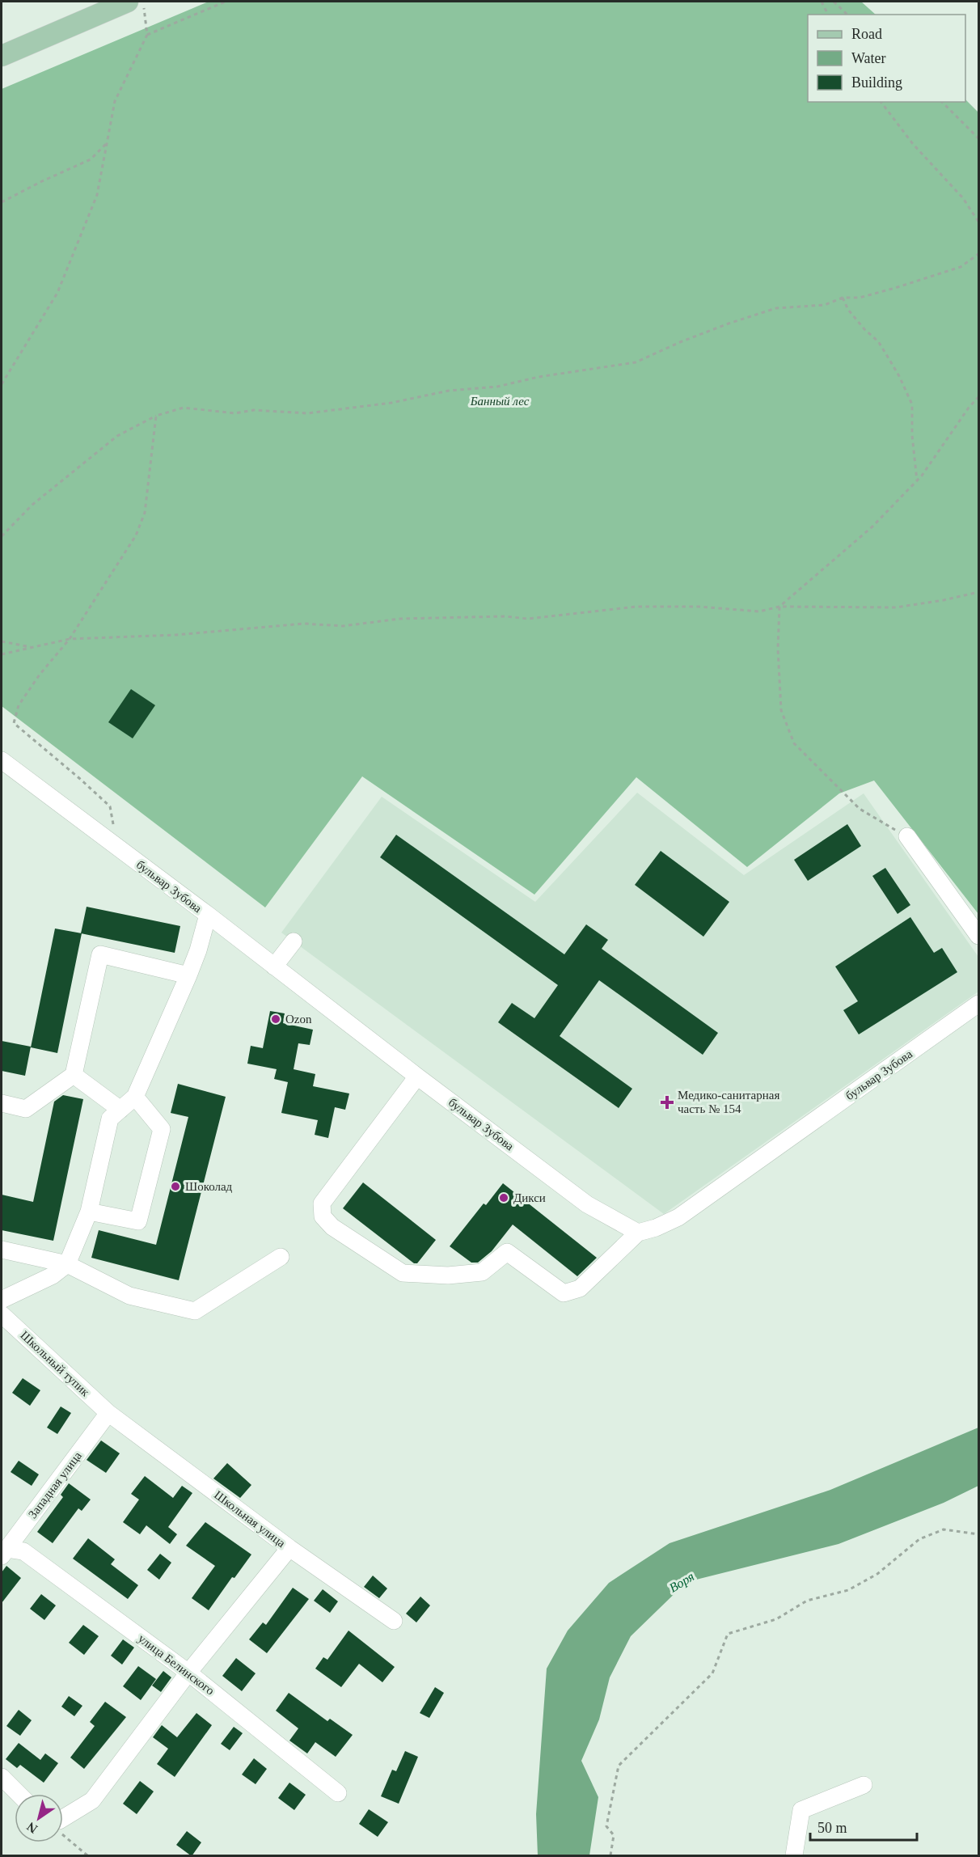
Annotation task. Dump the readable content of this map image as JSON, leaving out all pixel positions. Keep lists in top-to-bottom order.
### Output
{
  "streets": {
    "street": [
      "бульвар Зубова",
      "Школьный тупик",
      "Западная улица",
      "Школьная улица",
      "улица Белинского"
    ]
  },
  "crossings": [
    ["Школьный тупик", "Западная улица"],
    ["Школьный тупик", "Школьная улица"],
    ["Западная улица", "Школьная улица"],
    ["Западная улица", "улица Белинского"]
  ],
  "water": ["Воря"],
  "parks": ["Банный лес"],
  "places": {
    "other": ["Ozon", "Шоколад", "Дикси"],
    "health": ["Медико-санитарная часть № 154"]
  },
  "legend": ["Road", "Water", "Building"],
  "scale_bar": "50 m",
  "north": "bottom left"
}
